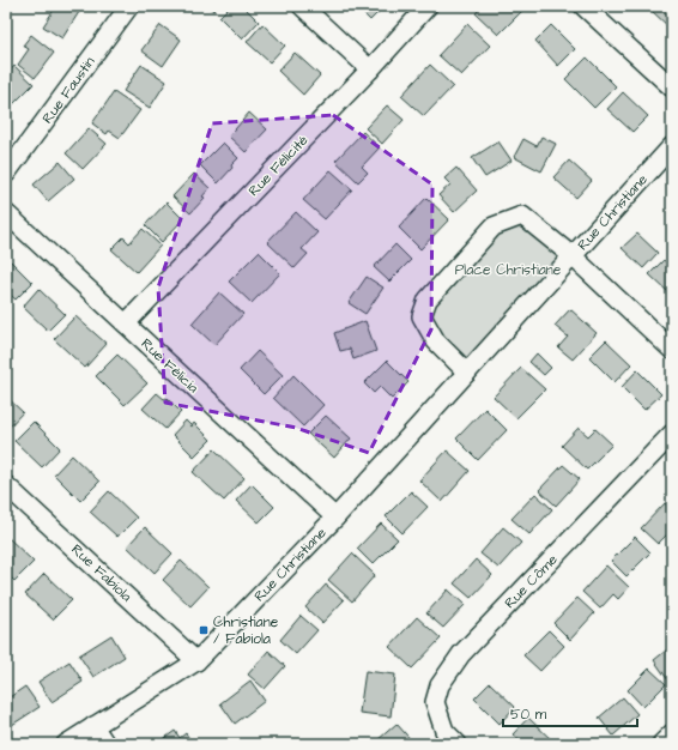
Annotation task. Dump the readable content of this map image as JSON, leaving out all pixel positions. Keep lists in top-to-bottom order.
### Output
{
  "streets": {
    "street": [
      "Rue Faustin",
      "Rue Félicité",
      "Rue Christiane",
      "Rue Félicia",
      "Rue Fabiola",
      "Rue Côme"
    ]
  },
  "crossings": [
    ["Rue Félicité", "Rue Félicia"],
    ["Rue Christiane", "Rue Félicia"],
    ["Rue Christiane", "Rue Fabiola"]
  ],
  "parks": ["Place Christiane"],
  "places": {
    "transit": ["Christiane / Fabiola"]
  },
  "scale_bar": "50 m"
}
